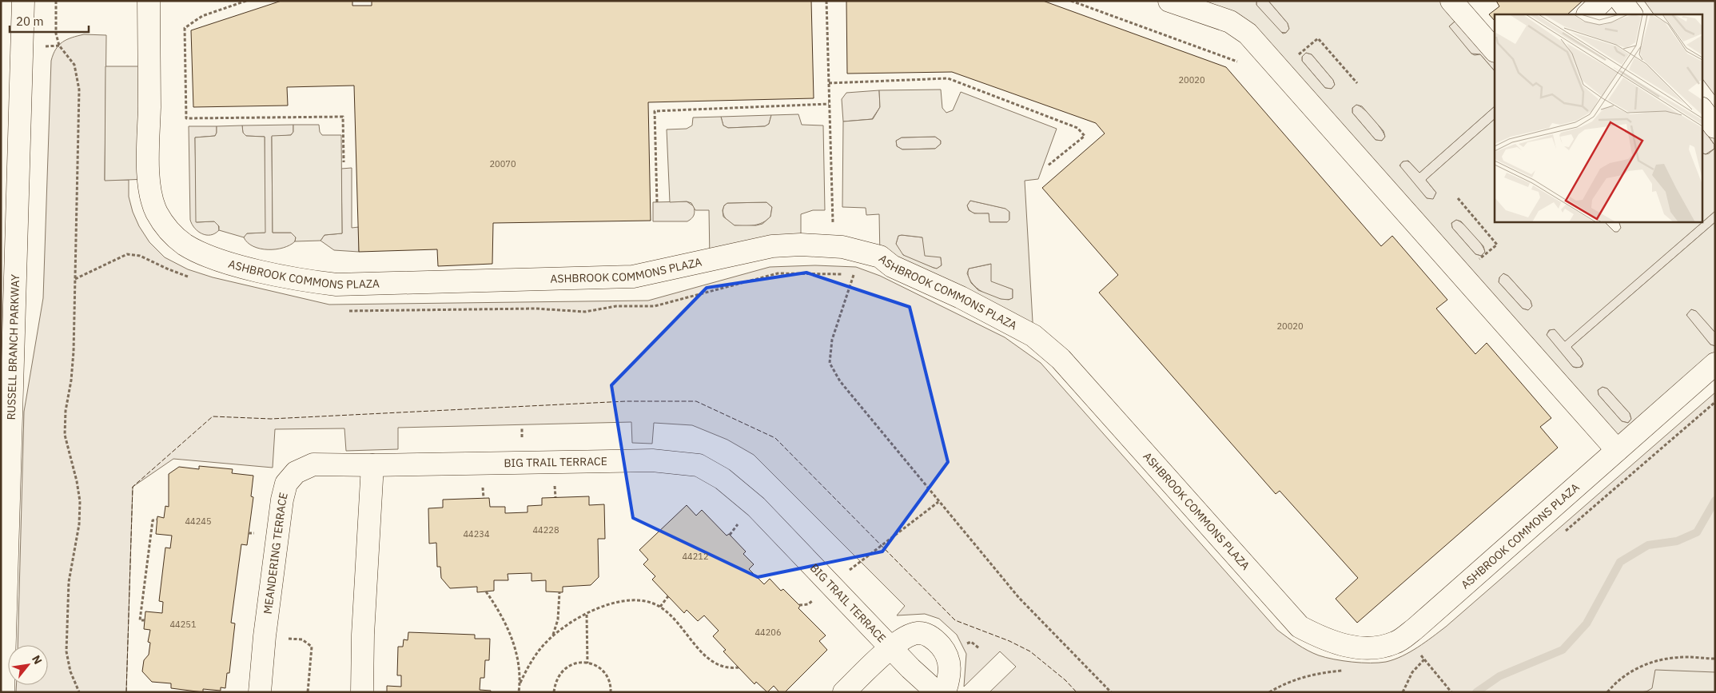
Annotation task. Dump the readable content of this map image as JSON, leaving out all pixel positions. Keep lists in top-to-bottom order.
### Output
{
  "streets": {
    "street": [
      "ASHBROOK COMMONS PLAZA",
      "RUSSELL BRANCH PARKWAY",
      "BIG TRAIL TERRACE",
      "MEANDERING TERRACE"
    ]
  },
  "crossings": [
    ["BIG TRAIL TERRACE", "MEANDERING TERRACE"]
  ],
  "house_numbers": [
    "20020",
    "20070",
    "20020",
    "44245",
    "44228",
    "44234",
    "44212",
    "44251",
    "44206"
  ],
  "scale_bar": "20 m",
  "north": "top right"
}
